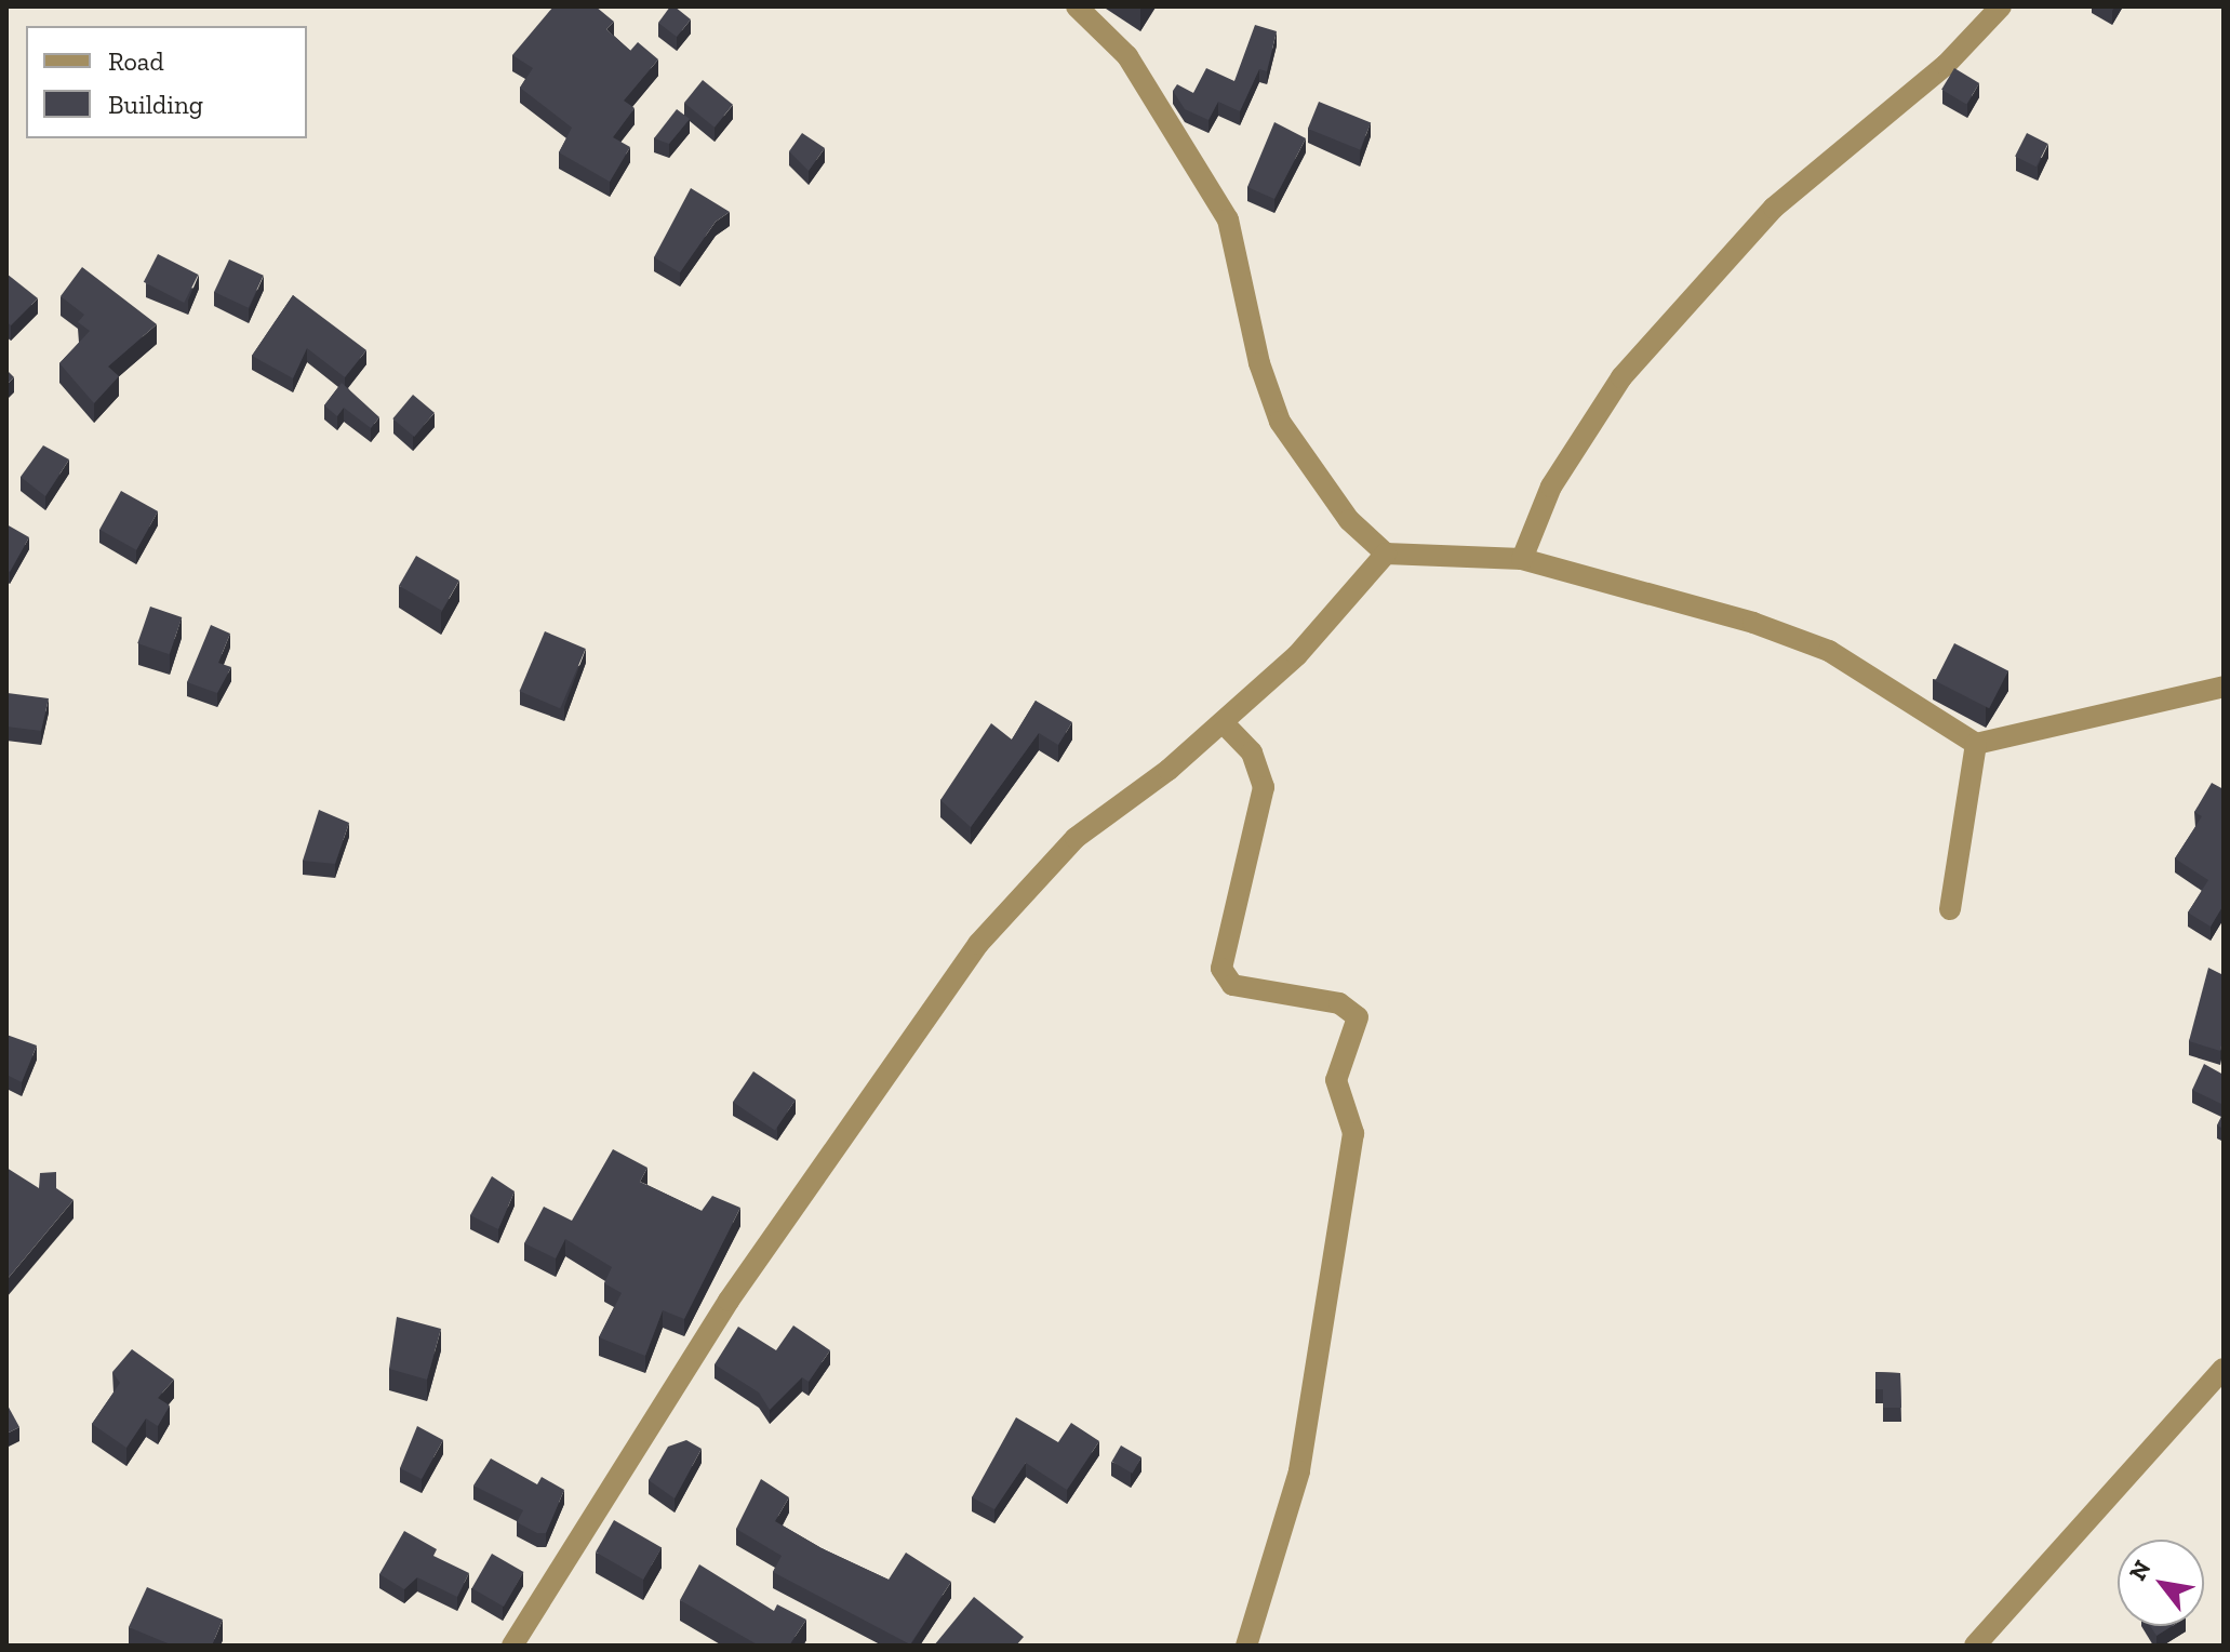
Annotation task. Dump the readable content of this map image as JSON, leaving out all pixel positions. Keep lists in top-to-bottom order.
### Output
{
  "legend": ["Road", "Building"],
  "north": "top left"
}
